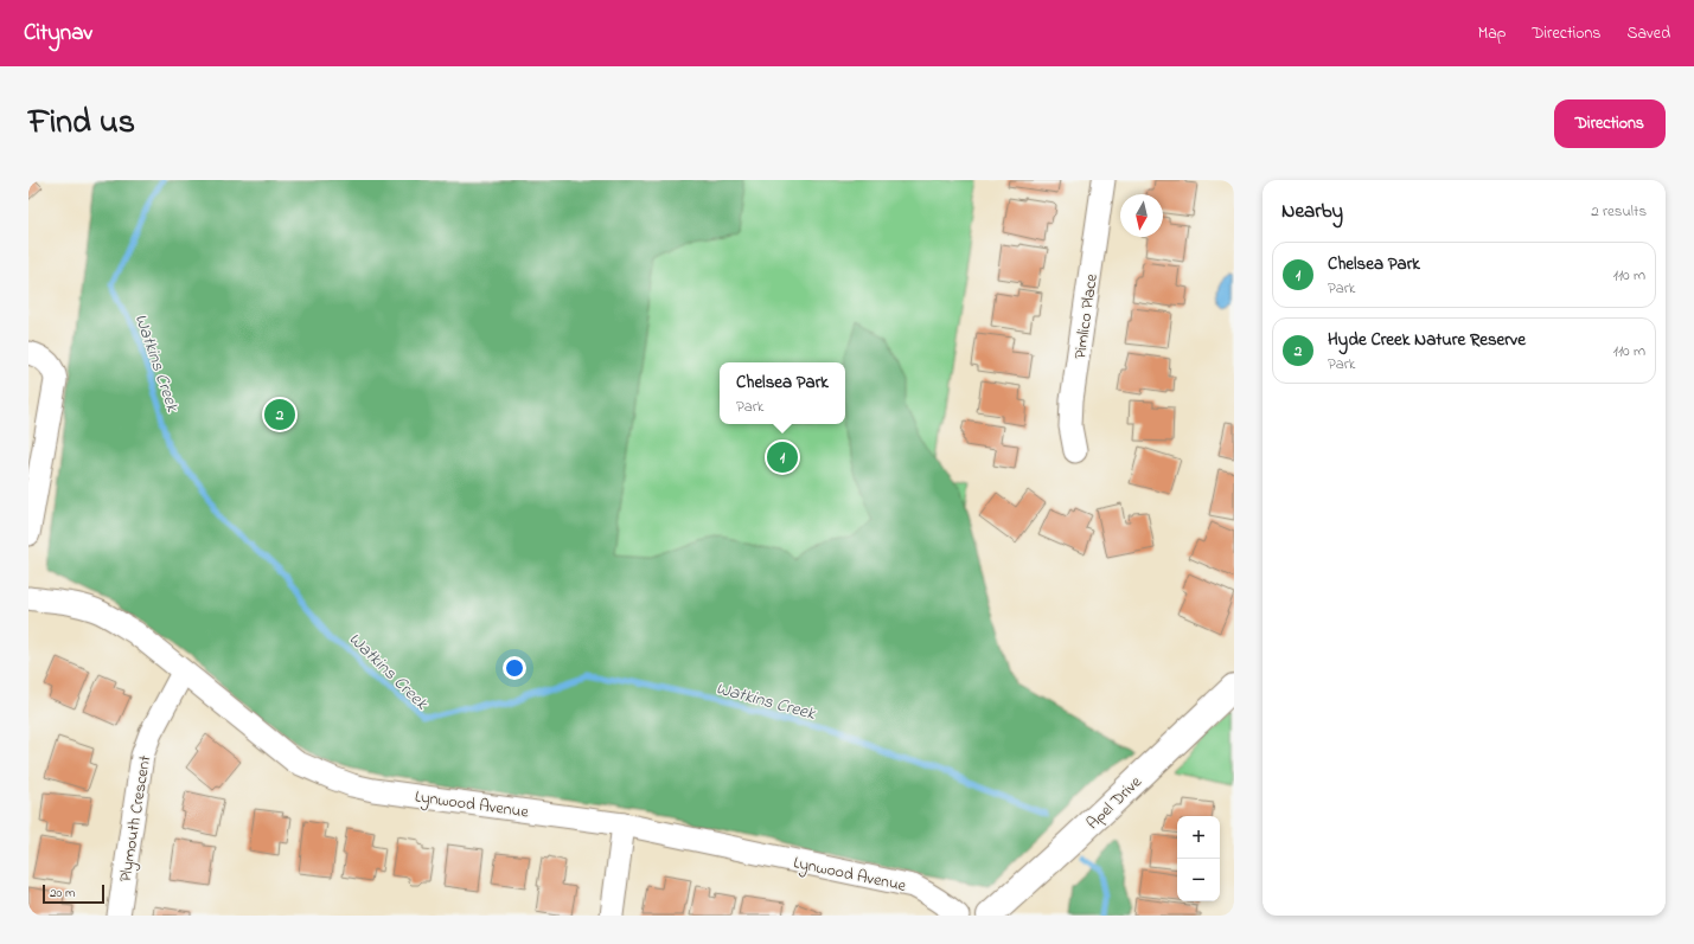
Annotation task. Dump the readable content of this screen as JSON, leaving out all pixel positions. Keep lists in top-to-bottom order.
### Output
{
  "streets": {
    "street": [
      "Pimlico Place",
      "Apel Drive",
      "Lynwood Avenue",
      "Plymouth Crescent"
    ]
  },
  "crossings": [
    ["Lynwood Avenue", "Plymouth Crescent"]
  ],
  "water": ["Watkins Creek"],
  "scale_bar": "20 m",
  "north": "bottom",
  "page": {
    "header": "Citynav",
    "nav": ["Map", "Directions", "Saved"],
    "title": "Find us",
    "buttons": "Directions",
    "heading": ["Nearby", "2 results"],
    "list": [
      {
        "mark": "1",
        "name": "Chelsea Park",
        "note": "Park",
        "value": "110 m"
      },
      {
        "mark": "2",
        "name": "Hyde Creek Nature Reserve",
        "note": "Park",
        "value": "110 m"
      }
    ],
    "popup": ["Chelsea Park", "Park"],
    "pins": ["2", "1"],
    "map_buttons": ["+", "−"],
    "scale": "20 m"
  }
}
